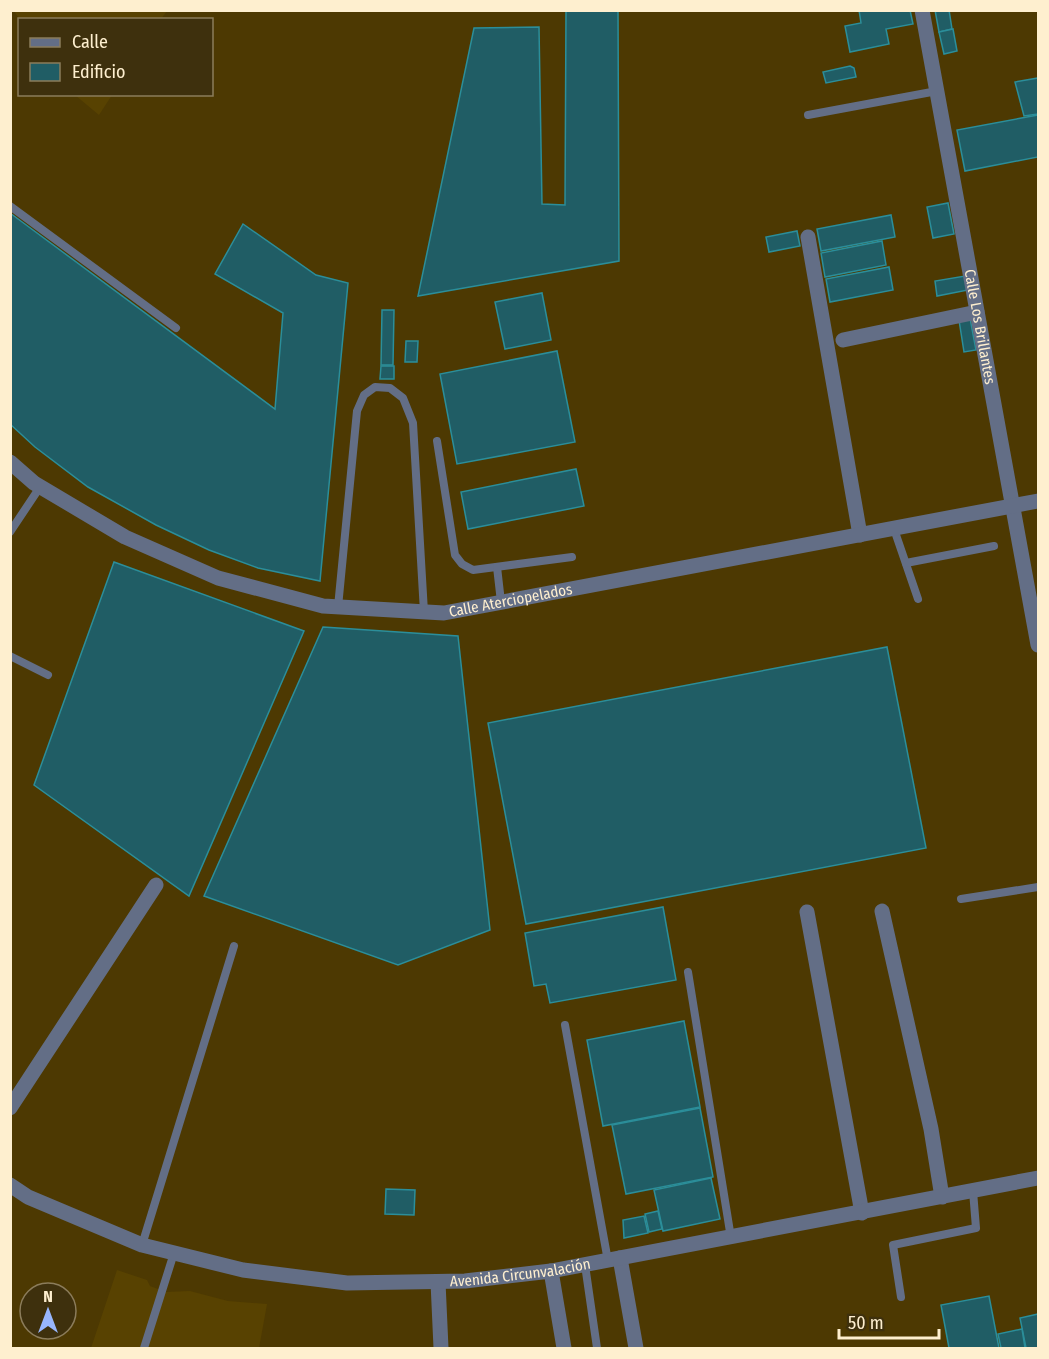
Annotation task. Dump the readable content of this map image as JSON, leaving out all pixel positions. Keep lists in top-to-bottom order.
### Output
{
  "streets": {
    "street": ["Calle Los Brillantes", "Calle Aterciopelados", "Avenida Circunvalación"]
  },
  "crossings": [
    ["Calle Los Brillantes", "Calle Aterciopelados"]
  ],
  "legend": ["Calle", "Edificio"],
  "scale_bar": "50 m",
  "north": "top"
}
